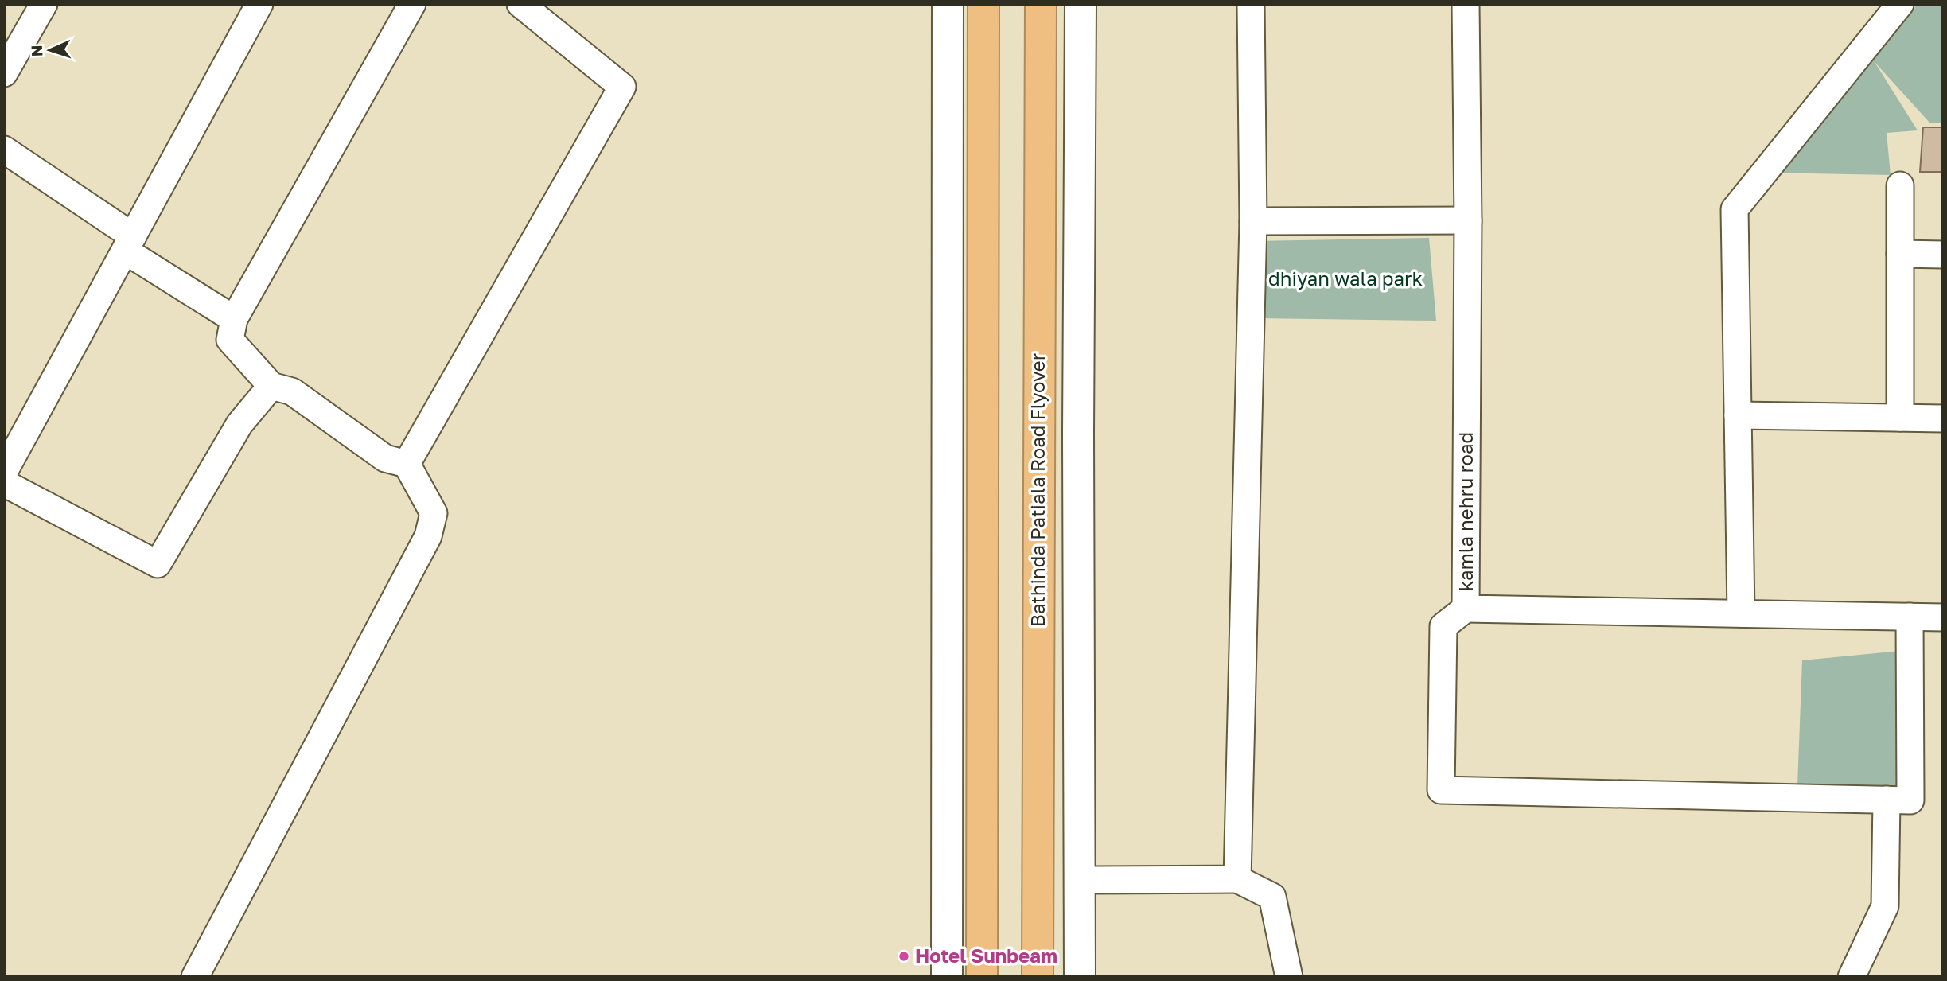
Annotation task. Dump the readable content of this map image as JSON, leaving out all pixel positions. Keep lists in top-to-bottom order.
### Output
{
  "streets": {
    "highway": ["Bathinda Patiala Road Flyover"],
    "street": ["kamla nehru road"]
  },
  "parks": ["dhiyan wala park"],
  "places": ["Hotel Sunbeam"],
  "north": "left"
}
